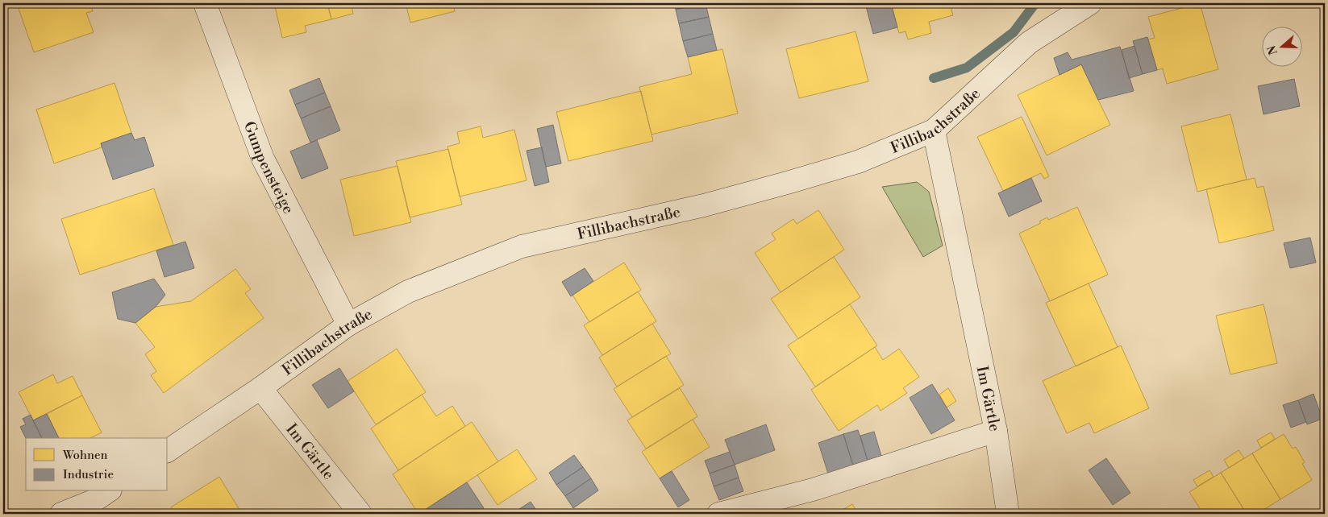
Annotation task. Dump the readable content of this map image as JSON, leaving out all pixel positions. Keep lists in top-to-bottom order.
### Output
{
  "streets": {
    "street": ["Fillibachstraße", "Gumpensteige", "Im Gärtle"]
  },
  "crossings": [
    ["Fillibachstraße", "Gumpensteige"],
    ["Fillibachstraße", "Im Gärtle"]
  ],
  "legend": ["Wohnen", "Industrie"],
  "north": "left"
}
